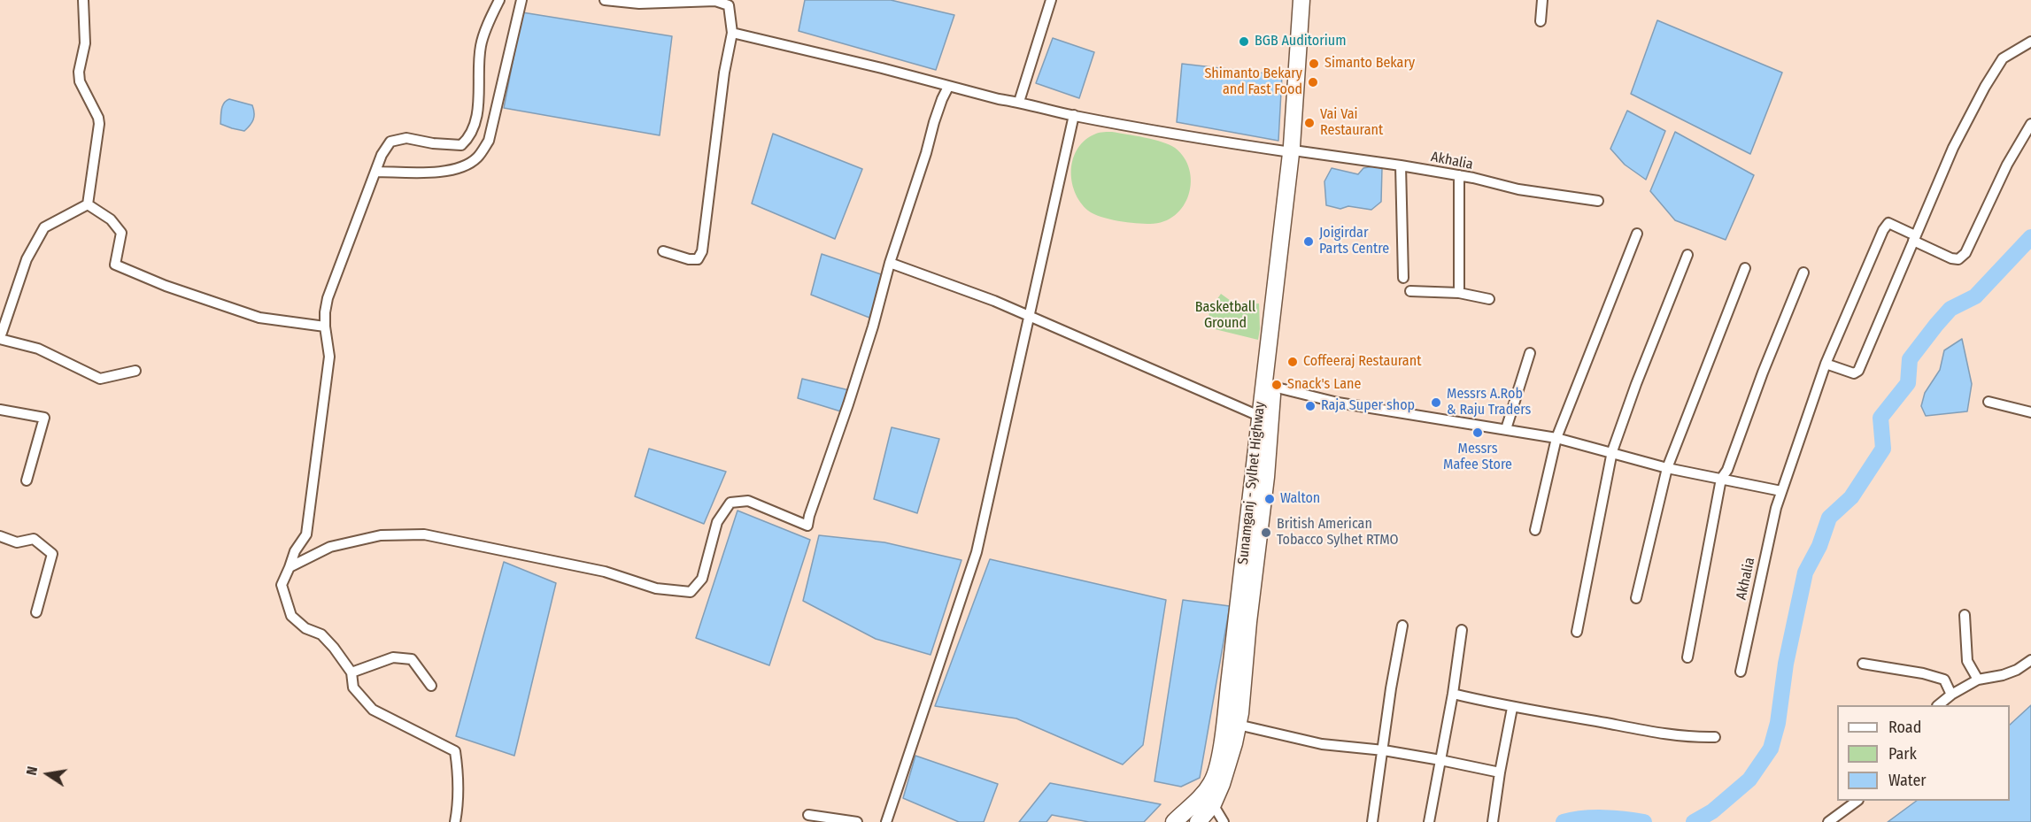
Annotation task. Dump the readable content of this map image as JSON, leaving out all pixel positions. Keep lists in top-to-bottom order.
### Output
{
  "streets": {
    "main road": ["Sunamganj - Sylhet Highway"],
    "street": ["Akhalia"]
  },
  "crossings": [
    ["Akhalia", "Sunamganj - Sylhet Highway"]
  ],
  "parks": ["Basketball Ground"],
  "places": [
    "BGB Auditorium",
    "Simanto Bekary",
    "Shimanto Bekary and Fast Food",
    "Vai Vai Restaurant",
    "Joigirdar Parts Centre",
    "Coffeeraj Restaurant",
    "Snack's Lane",
    "Messrs A.Rob & Raju Traders",
    "Raja Super shop",
    "Messrs Mafee Store",
    "Walton",
    "British American Tobacco Sylhet RTMO"
  ],
  "legend": ["Road", "Park", "Water"],
  "north": "left"
}
